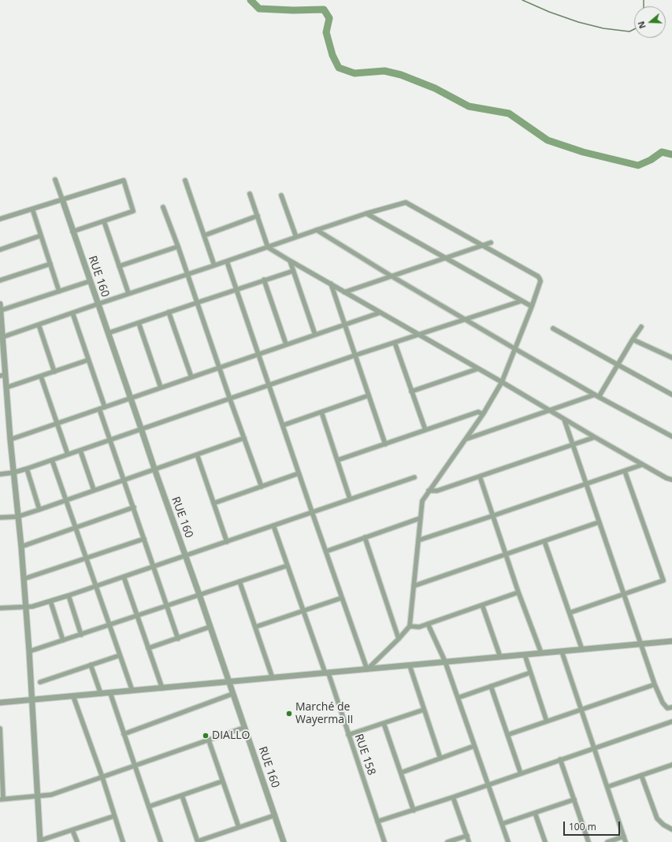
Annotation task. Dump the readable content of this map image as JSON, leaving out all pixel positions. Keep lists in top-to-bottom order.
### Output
{
  "streets": {
    "street": ["RUE 160", "RUE 158"]
  },
  "places": ["Marché de Wayerma II", "DIALLO"],
  "scale_bar": "100 m",
  "north": "left"
}
